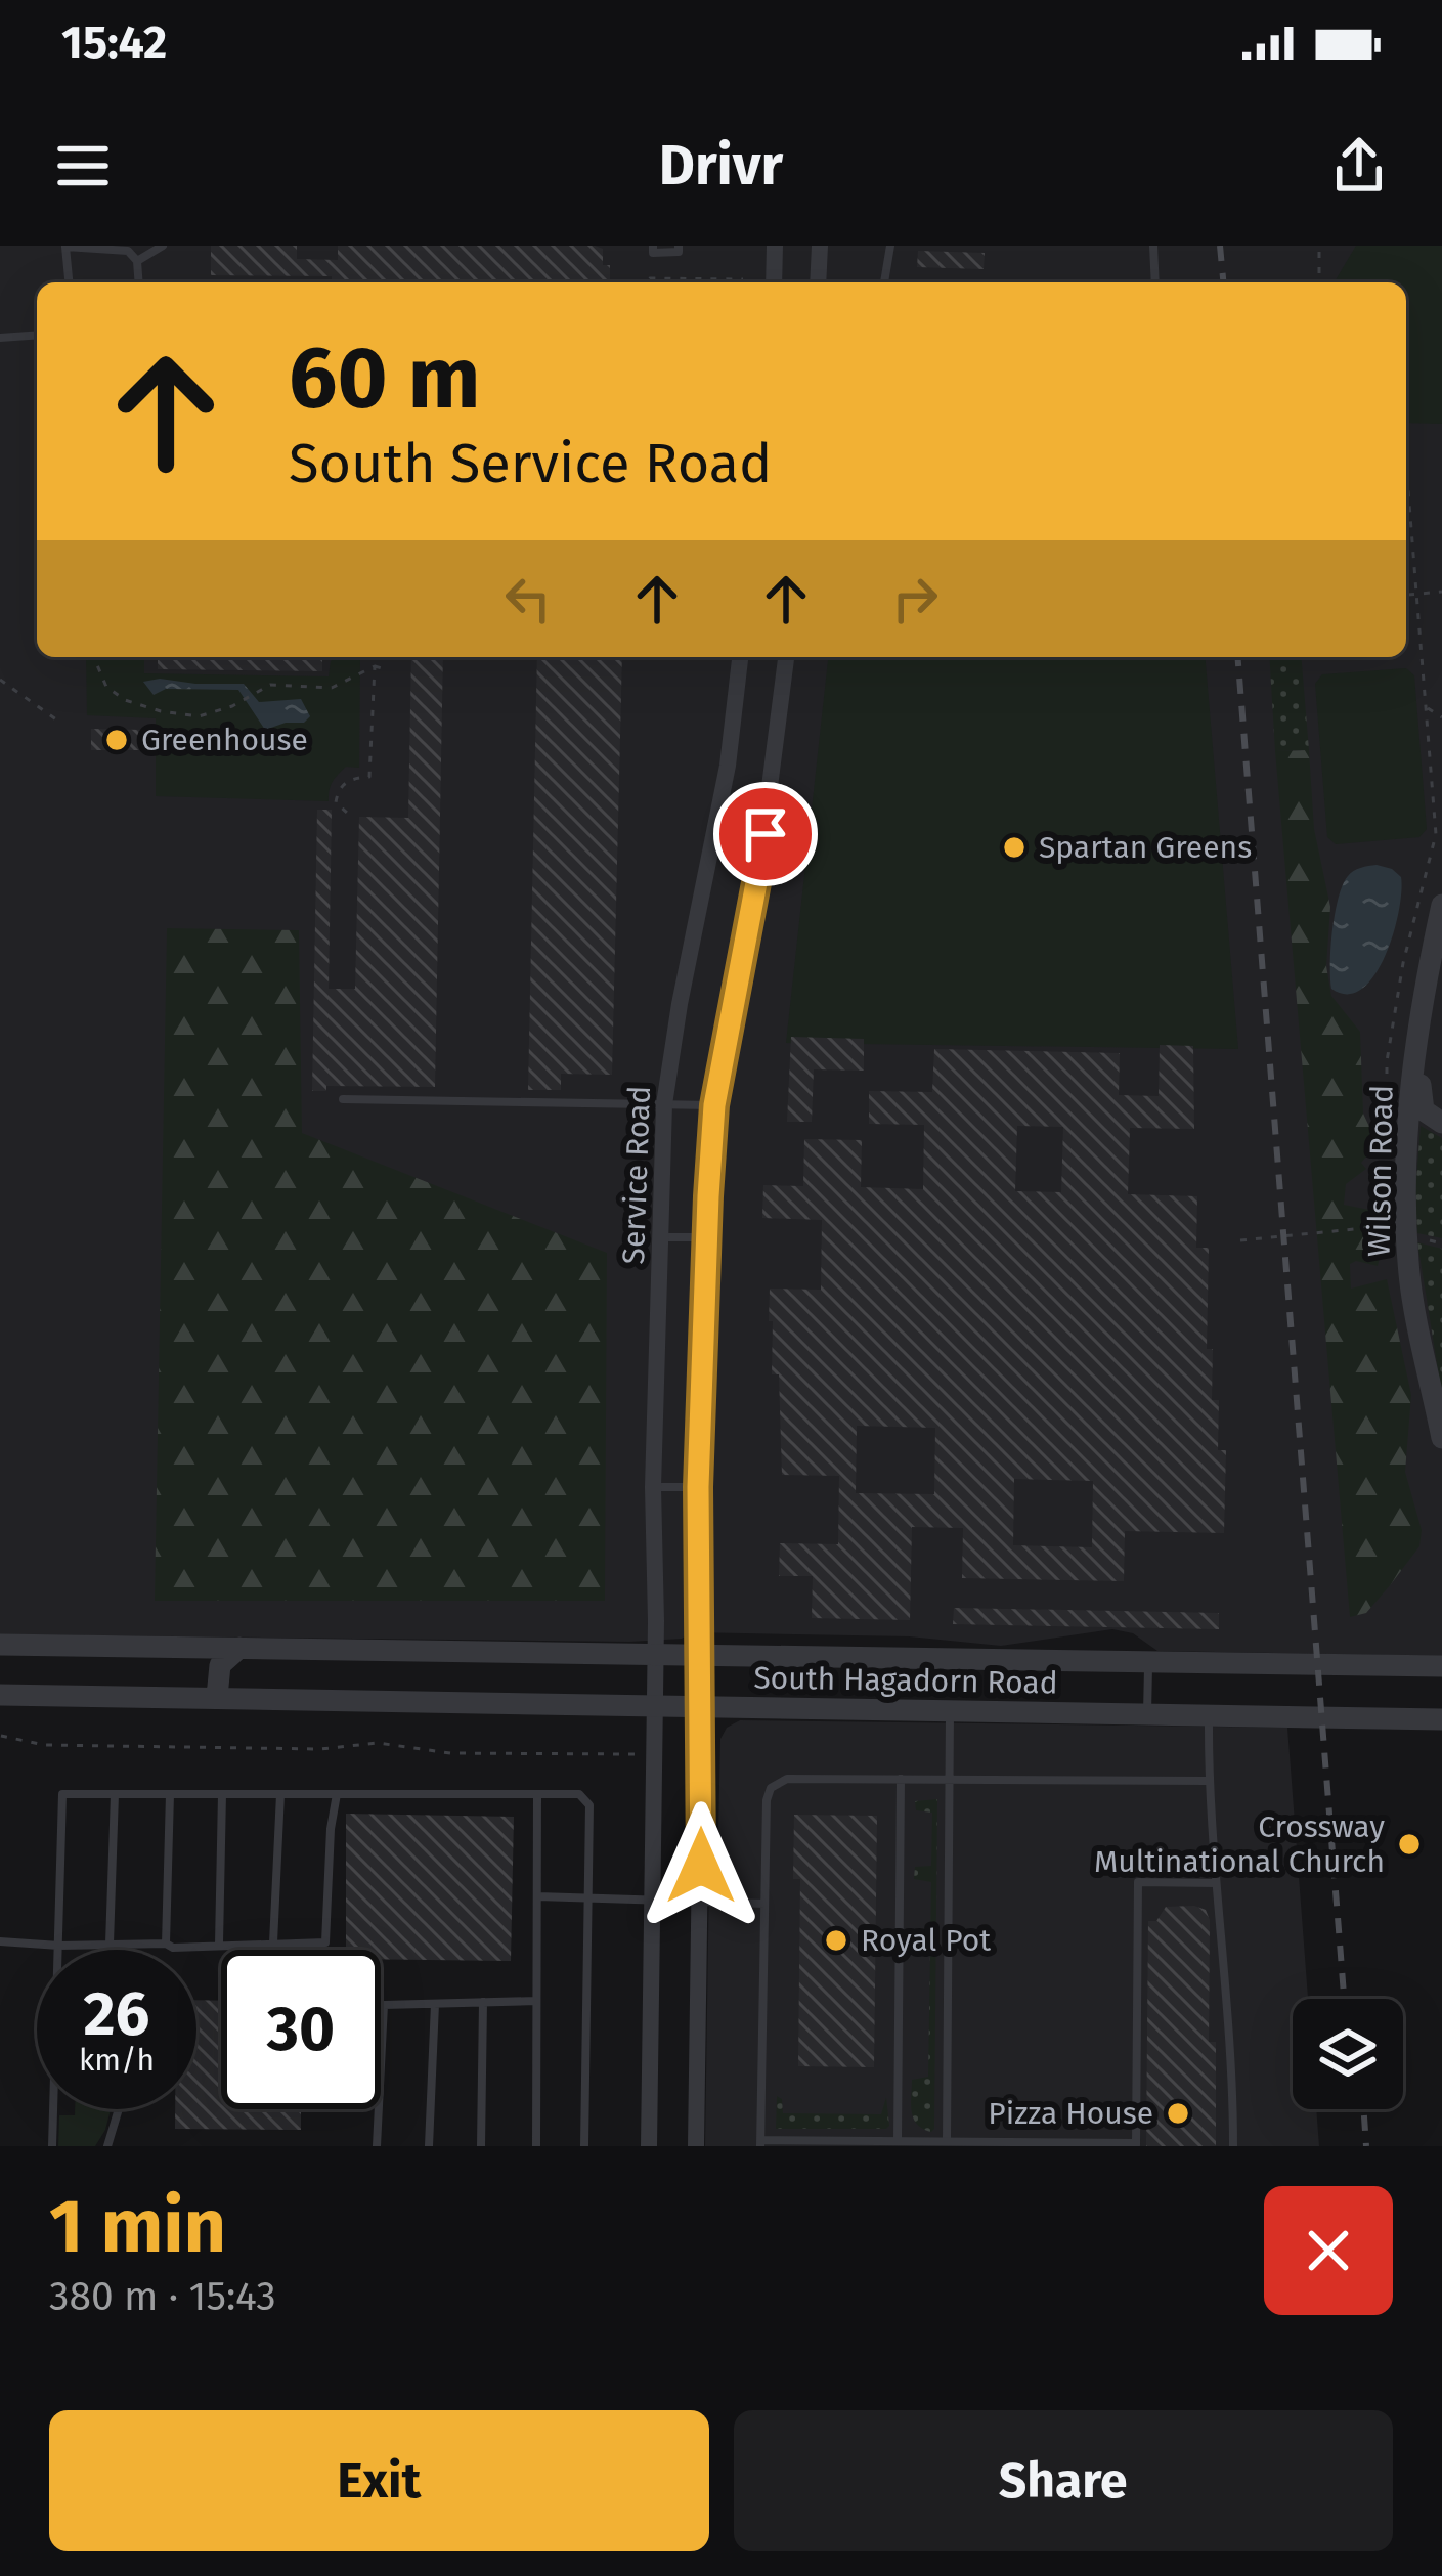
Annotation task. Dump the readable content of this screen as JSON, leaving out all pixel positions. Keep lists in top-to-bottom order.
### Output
{
  "streets": {
    "street": ["Wilson Road", "Service Road", "South Hagadorn Road"]
  },
  "crossings": [
    ["Service Road", "South Hagadorn Road"]
  ],
  "places": [
    "Greenhouse",
    "Spartan Greens",
    "Crossway Multinational Church",
    "Royal Pot",
    "Pizza House"
  ],
  "page": {
    "status": "15:42",
    "header": "Drivr",
    "turn": ["60 m", "South Service Road"],
    "speed": "26 km/h",
    "limit": "30",
    "heading": ["1 min", "380 m · 15:43"],
    "buttons": ["Exit", "Share"]
  }
}
